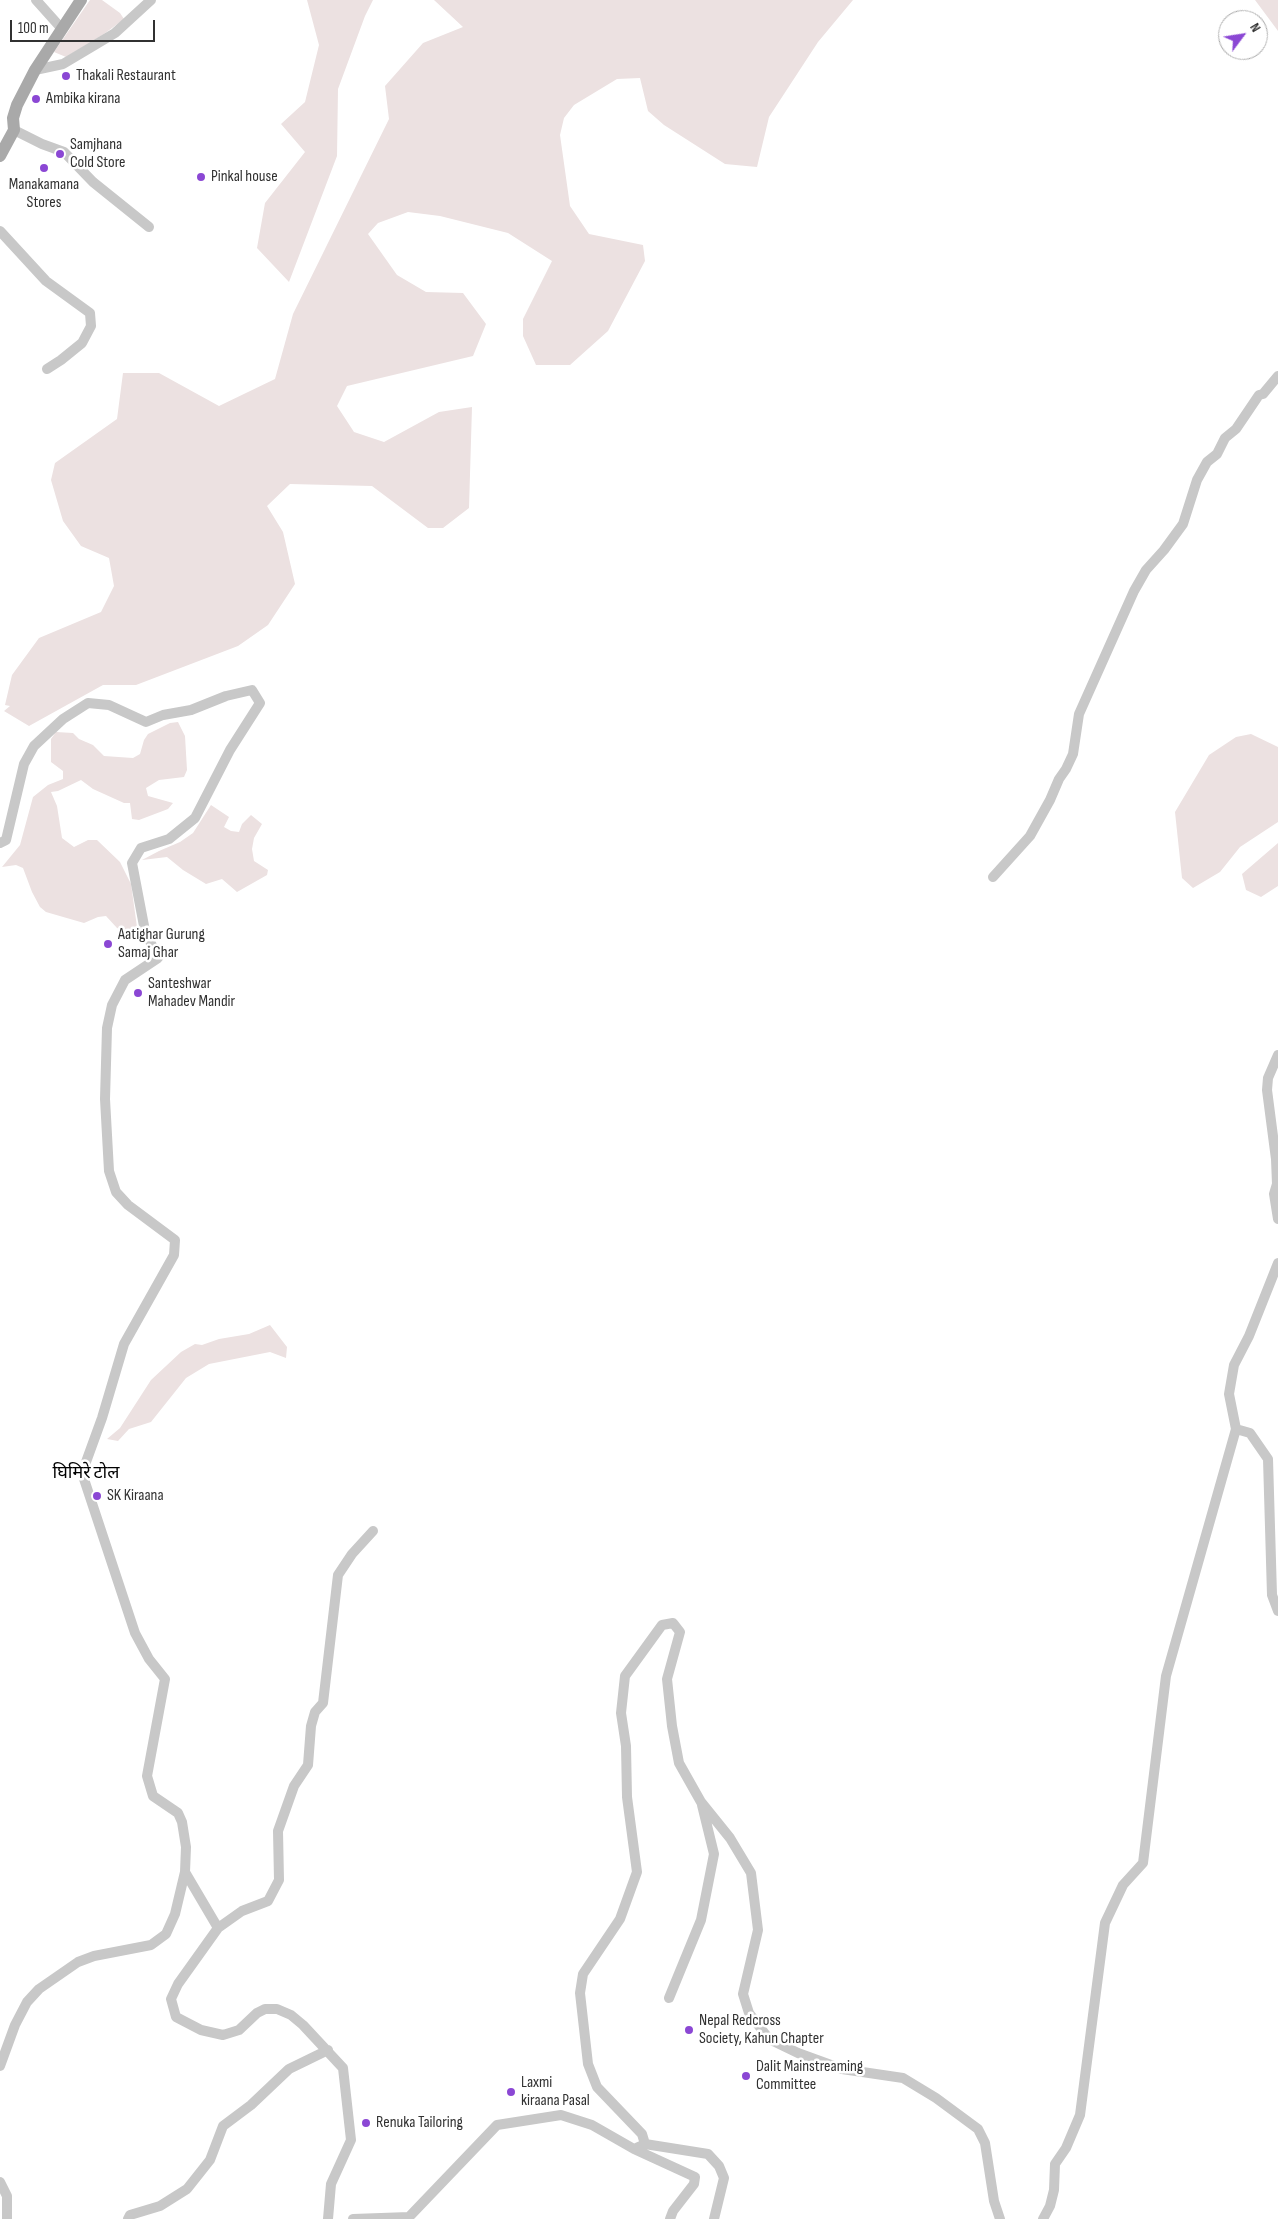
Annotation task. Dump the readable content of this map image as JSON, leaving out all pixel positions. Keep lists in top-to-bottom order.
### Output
{
  "districts": ["घिमिरे टोल"],
  "places": [
    "Thakali Restaurant",
    "Ambika kirana",
    "Samjhana Cold Store",
    "Manakamana Stores",
    "Pinkal house",
    "Aatighar Gurung Samaj Ghar",
    "Santeshwar Mahadev Mandir",
    "SK Kiraana",
    "Nepal Redcross Society, Kahun Chapter",
    "Dalit Mainstreaming Committee",
    "Laxmi kiraana Pasal",
    "Renuka Tailoring"
  ],
  "scale_bar": "100 m",
  "north": "top right"
}
